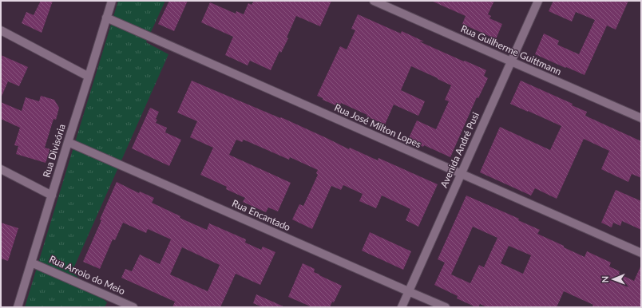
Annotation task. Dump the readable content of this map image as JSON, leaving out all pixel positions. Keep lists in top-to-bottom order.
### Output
{
  "streets": {
    "street": [
      "Rua Guilherme Guittmann",
      "Rua José Milton Lopes",
      "Avenida André Pusi",
      "Rua Divisória",
      "Rua Encantado",
      "Rua Arroio do Meio"
    ]
  },
  "crossings": [
    ["Rua Guilherme Guittmann", "Avenida André Pusi"],
    ["Rua José Milton Lopes", "Avenida André Pusi"],
    ["Rua José Milton Lopes", "Rua Divisória"],
    ["Avenida André Pusi", "Rua Encantado"],
    ["Rua Divisória", "Rua Encantado"],
    ["Rua Divisória", "Rua Arroio do Meio"]
  ],
  "north": "left"
}
